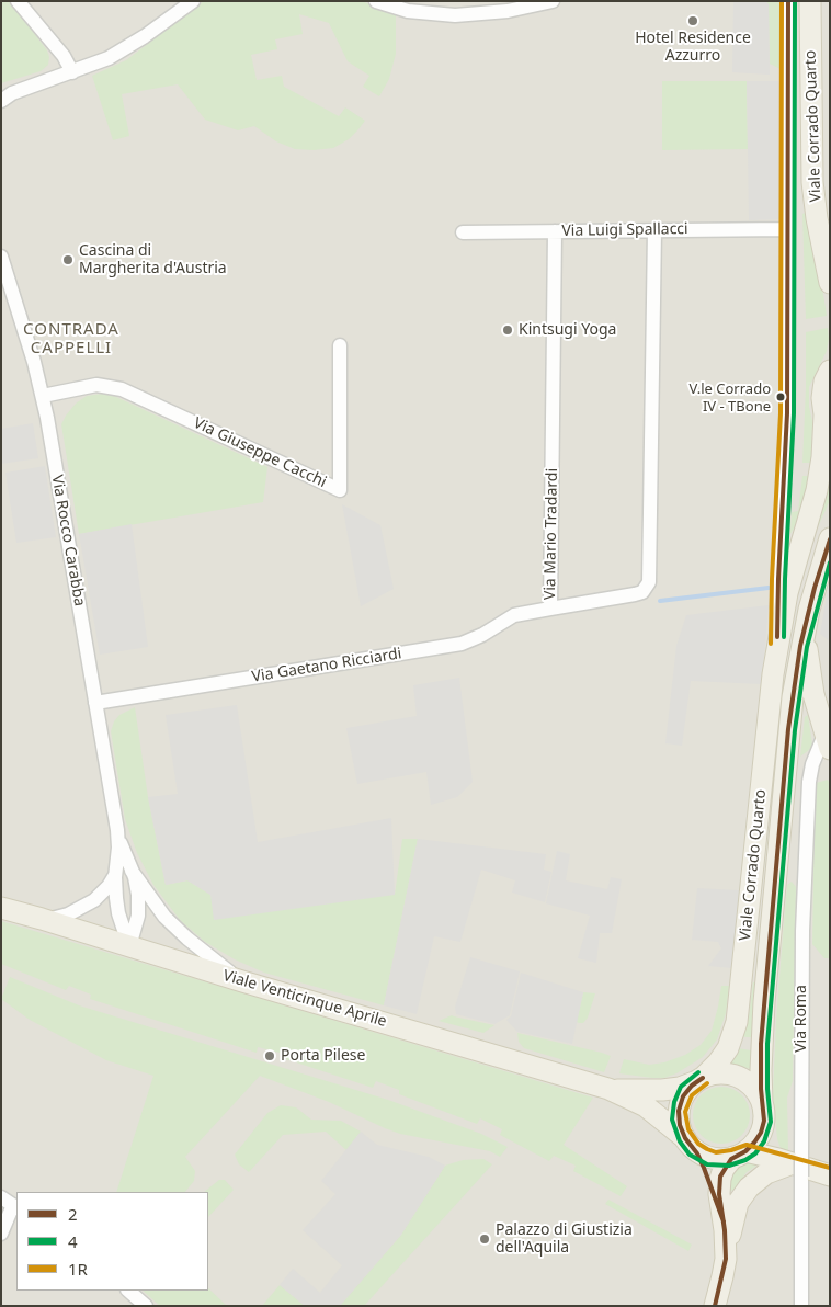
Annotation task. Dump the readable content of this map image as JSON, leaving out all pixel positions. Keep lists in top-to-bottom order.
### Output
{
  "streets": {
    "main road": ["Viale Corrado Quarto", "Viale Venticinque Aprile"],
    "street": [
      "Via Luigi Spallacci",
      "Via Giuseppe Cacchi",
      "Via Mario Tradardi",
      "Via Rocco Carabba",
      "Via Gaetano Ricciardi",
      "Via Roma"
    ]
  },
  "crossings": [
    ["Viale Corrado Quarto", "Via Luigi Spallacci"],
    ["Viale Corrado Quarto", "Viale Venticinque Aprile"],
    ["Via Luigi Spallacci", "Via Mario Tradardi"],
    ["Via Giuseppe Cacchi", "Via Rocco Carabba"],
    ["Via Mario Tradardi", "Via Gaetano Ricciardi"],
    ["Via Rocco Carabba", "Via Gaetano Ricciardi"],
    ["Via Rocco Carabba", "Viale Venticinque Aprile"]
  ],
  "districts": ["CONTRADA CAPPELLI"],
  "places": [
    "Hotel Residence Azzurro",
    "Cascina di Margherita d'Austria",
    "Kintsugi Yoga",
    "V.le Corrado IV - TBone",
    "Porta Pilese",
    "Palazzo di Giustizia dell'Aquila"
  ],
  "lines": ["transit line 2", "transit line 4", "transit line 1R"],
  "legend": ["2", "4", "1R"]
}
